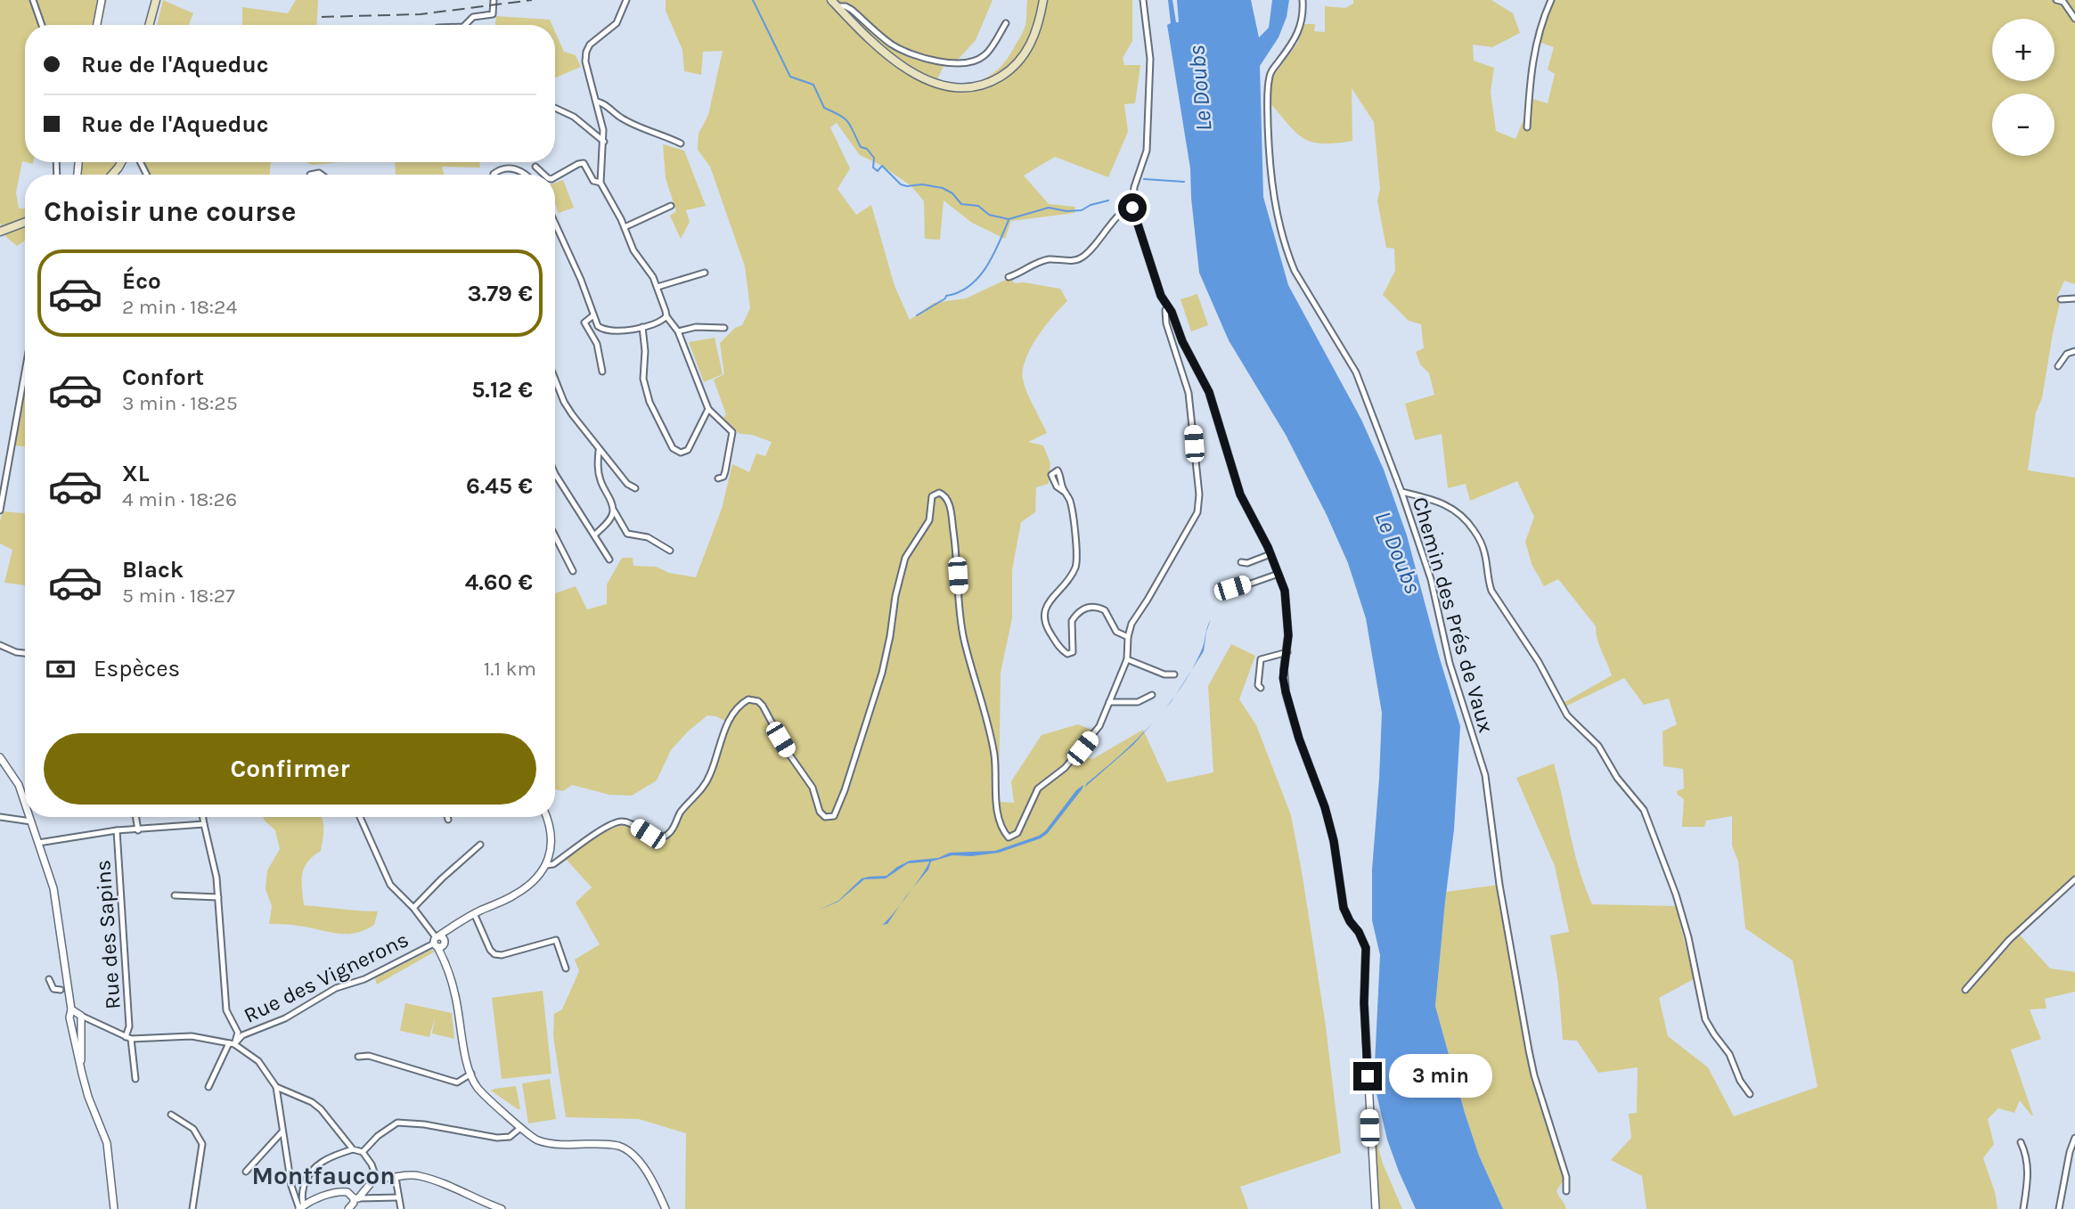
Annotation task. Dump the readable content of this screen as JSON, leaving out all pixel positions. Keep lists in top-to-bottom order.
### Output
{
  "streets": {
    "street": ["Chemin des Prés de Vaux", "Rue des Sapins", "Rue des Vignerons"]
  },
  "districts": ["Montfaucon"],
  "water": ["Le Doubs"],
  "page": {
    "map_buttons": ["+", "−"],
    "banner": ["Rue de l'Aqueduc", "Rue de l'Aqueduc"],
    "heading": "Choisir une course",
    "list": [
      {
        "name": "Éco",
        "note": "2 min · 18:24",
        "value": "3.79 €"
      },
      {
        "name": "Confort",
        "note": "3 min · 18:25",
        "value": "5.12 €"
      },
      {
        "name": "XL",
        "note": "4 min · 18:26",
        "value": "6.45 €"
      },
      {
        "name": "Black",
        "note": "5 min · 18:27",
        "value": "4.60 €"
      }
    ],
    "pay": ["Espèces", "1.1 km"],
    "buttons": "Confirmer",
    "bubble": "3 min"
  }
}
